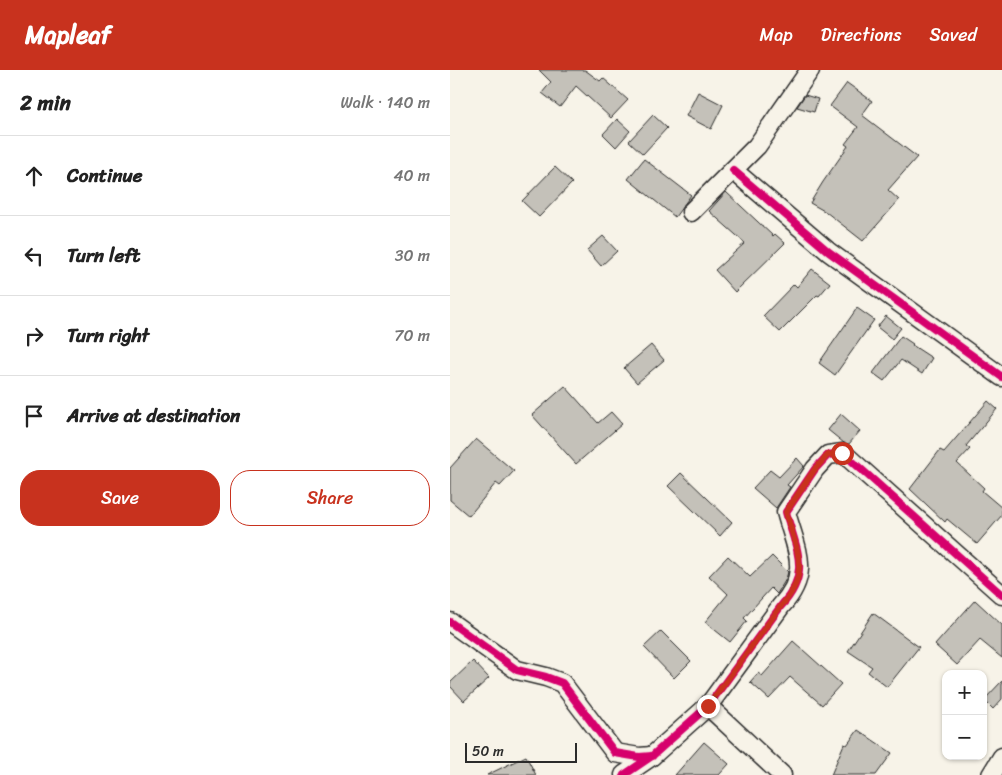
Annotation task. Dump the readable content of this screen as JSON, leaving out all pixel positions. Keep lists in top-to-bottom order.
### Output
{
  "scale_bar": "50 m",
  "page": {
    "header": "Mapleaf",
    "nav": ["Map", "Directions", "Saved"],
    "heading": ["2 min", "Walk · 140 m"],
    "list": [
      ["Continue", "40 m"],
      ["Turn left", "30 m"],
      ["Turn right", "70 m"],
      "Arrive at destination"
    ],
    "buttons": ["Save", "Share"],
    "map_buttons": ["+", "−"],
    "scale": "50 m"
  }
}
